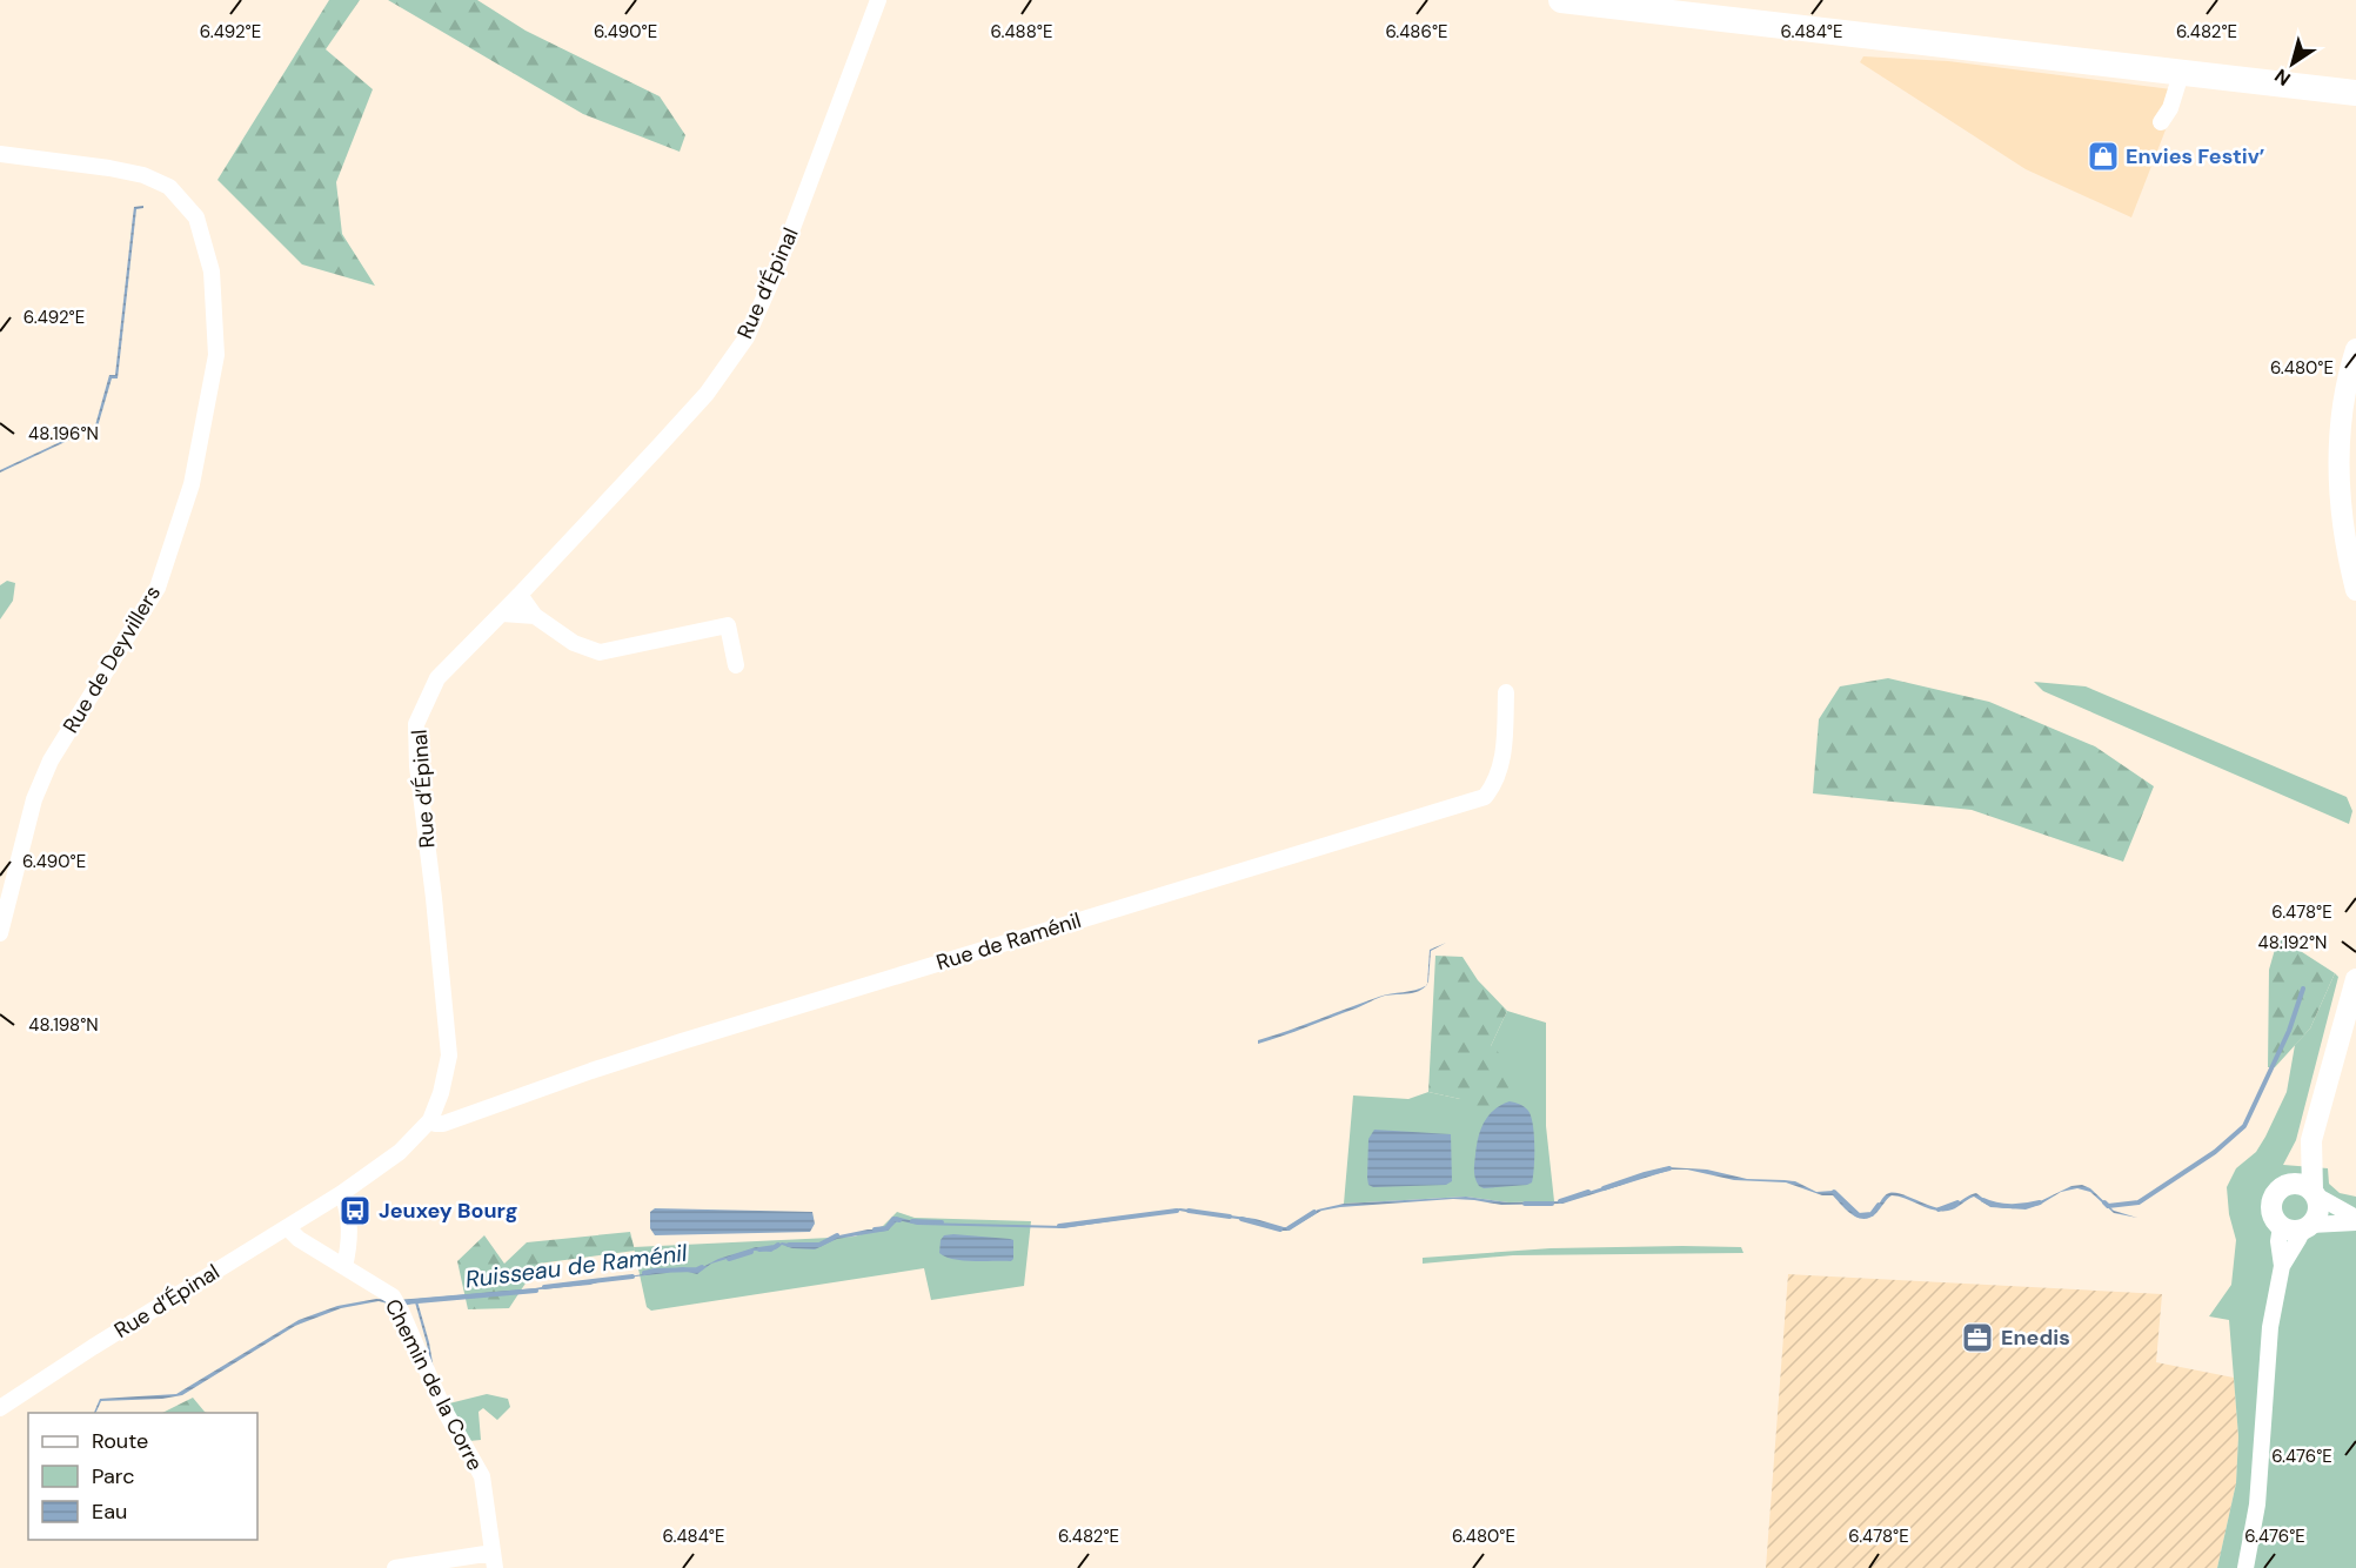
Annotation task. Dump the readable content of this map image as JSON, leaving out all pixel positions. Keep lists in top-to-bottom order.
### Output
{
  "streets": {
    "street": [
      "Rue d’Épinal",
      "Rue de Deyvillers",
      "Rue de Raménil",
      "Chemin de la Corre"
    ]
  },
  "crossings": [
    ["Rue d’Épinal", "Rue de Raménil"],
    ["Rue d’Épinal", "Chemin de la Corre"]
  ],
  "water": ["Ruisseau de Raménil"],
  "places": {
    "shop": ["Envies Festiv’"],
    "bus stop": ["Jeuxey Bourg"],
    "office": ["Enedis"]
  },
  "legend": ["Route", "Parc", "Eau"],
  "north": "bottom left",
  "coordinates": [
    "6.492°E",
    "6.490°E",
    "6.488°E",
    "6.486°E",
    "6.484°E",
    "6.482°E",
    "6.480°E",
    "48.196°N",
    "6.478°E",
    "48.192°N",
    "48.198°N",
    "6.476°E"
  ]
}
